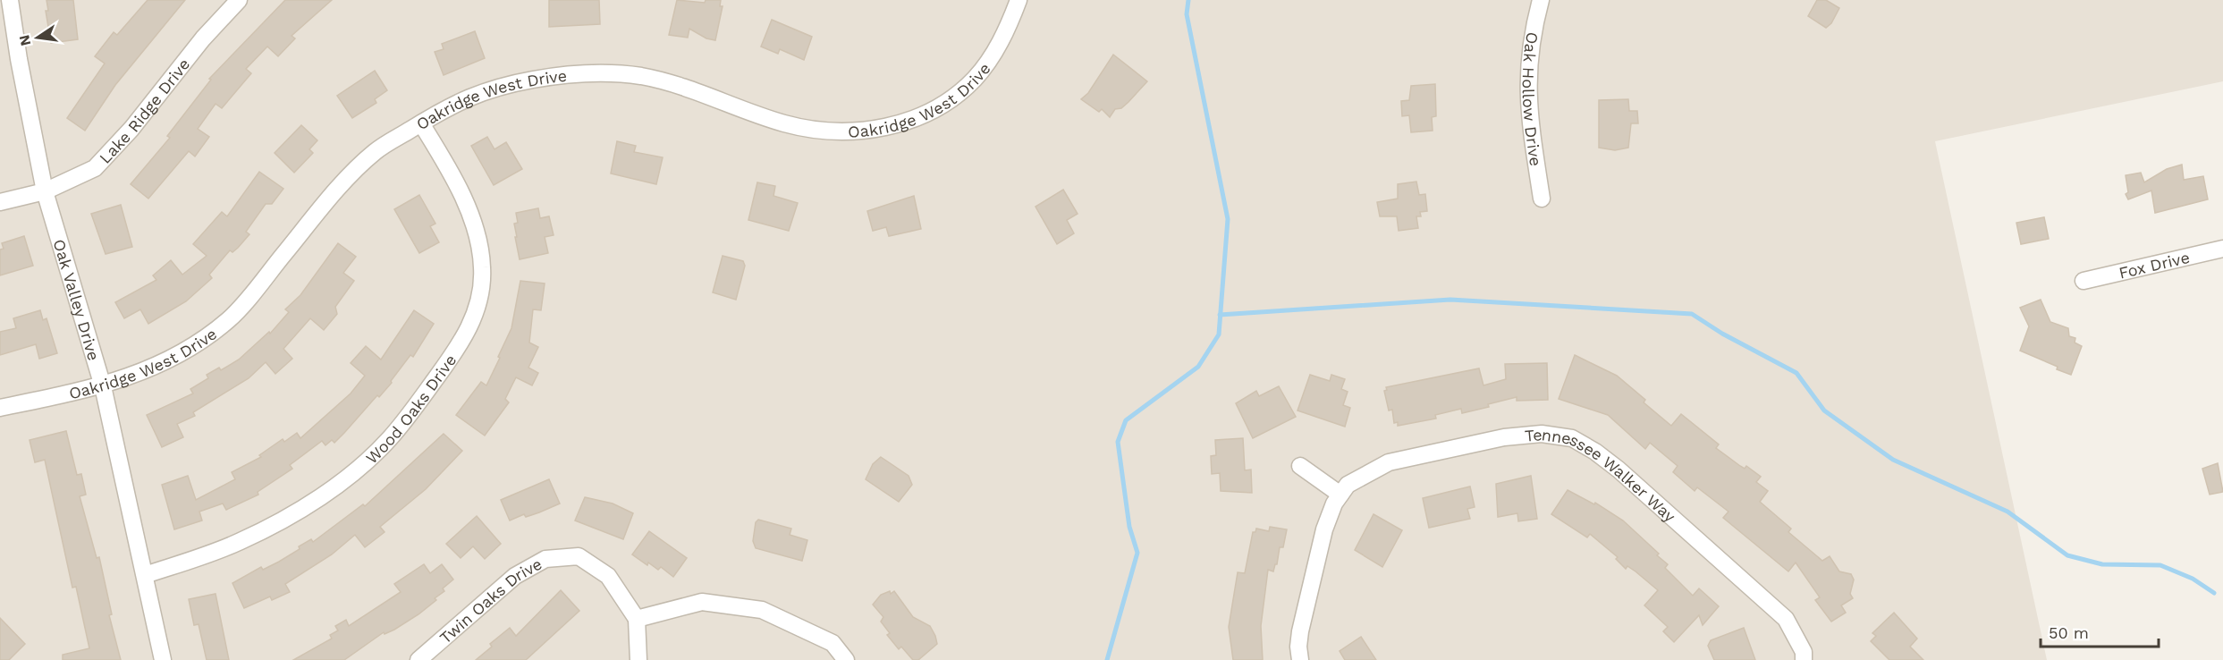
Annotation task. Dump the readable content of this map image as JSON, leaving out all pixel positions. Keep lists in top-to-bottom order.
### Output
{
  "streets": {
    "street": [
      "Oakridge West Drive",
      "Oak Hollow Drive",
      "Lake Ridge Drive",
      "Fox Drive",
      "Oak Valley Drive",
      "Wood Oaks Drive",
      "Tennessee Walker Way",
      "Twin Oaks Drive"
    ]
  },
  "crossings": [
    ["Oakridge West Drive", "Oak Valley Drive"],
    ["Oakridge West Drive", "Wood Oaks Drive"],
    ["Lake Ridge Drive", "Oak Valley Drive"],
    ["Oak Valley Drive", "Wood Oaks Drive"]
  ],
  "scale_bar": "50 m",
  "north": "left"
}
